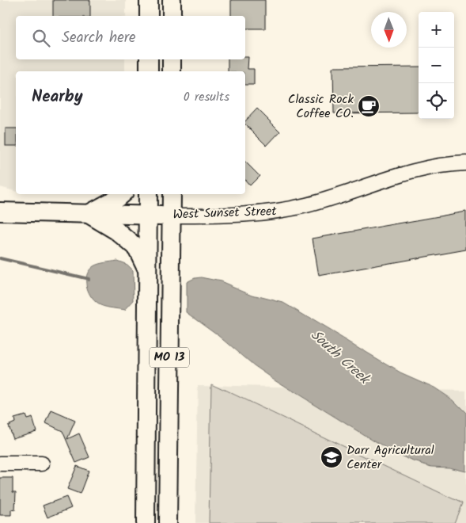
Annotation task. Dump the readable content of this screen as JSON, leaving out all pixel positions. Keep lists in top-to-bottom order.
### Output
{
  "streets": {
    "main road": ["West Sunset Street", "MO 13"]
  },
  "crossings": [
    ["West Sunset Street", "MO 13"]
  ],
  "water": ["South Creek"],
  "places": {
    "cafe": ["Classic Rock Coffee CO."],
    "school or university": ["Darr Agricultural Center"]
  },
  "north": "bottom",
  "page": {
    "map_buttons": ["+", "−"],
    "search": "Search here",
    "heading": ["Nearby", "0 results"]
  }
}
